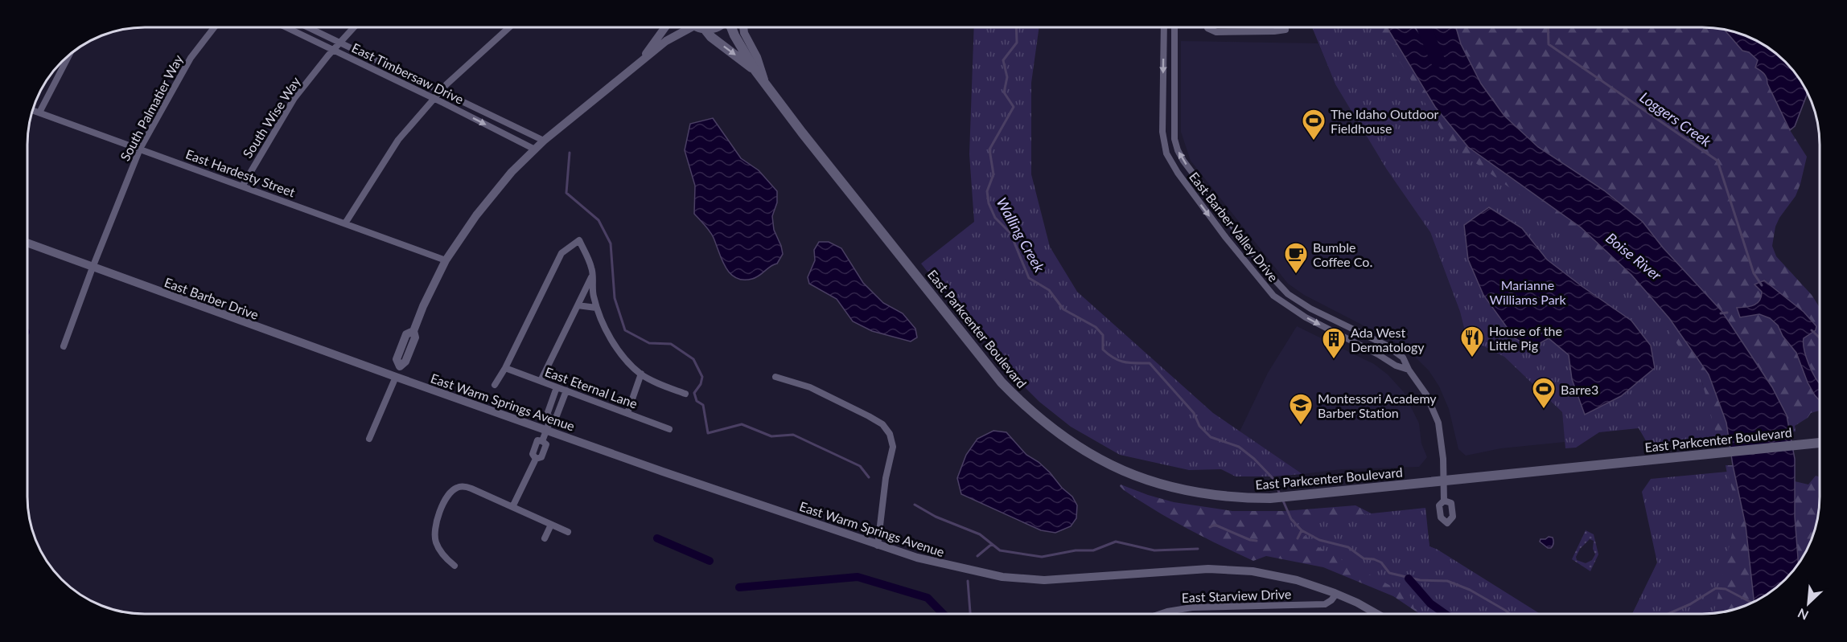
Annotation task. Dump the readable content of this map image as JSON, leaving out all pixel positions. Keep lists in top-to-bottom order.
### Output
{
  "streets": {
    "main road": ["East Parkcenter Boulevard"],
    "street": [
      "East Timbersaw Drive",
      "South Palmatier Way",
      "South Wise Way",
      "East Hardesty Street",
      "East Barber Valley Drive",
      "East Barber Drive",
      "East Eternal Lane",
      "East Warm Springs Avenue",
      "East Starview Drive"
    ]
  },
  "crossings": [
    ["East Timbersaw Drive", "South Wise Way"],
    ["South Palmatier Way", "East Hardesty Street"],
    ["South Palmatier Way", "East Barber Drive"],
    ["South Wise Way", "East Hardesty Street"],
    ["East Barber Valley Drive", "East Parkcenter Boulevard"],
    ["East Barber Drive", "East Warm Springs Avenue"],
    ["East Warm Springs Avenue", "East Starview Drive"]
  ],
  "water": ["Loggers Creek", "Walling Creek", "Boise River"],
  "parks": ["Marianne Williams Park"],
  "places": {
    "sports": ["The Idaho Outdoor Fieldhouse", "Barre3"],
    "cafe": ["Bumble Coffee Co."],
    "restaurant": ["House of the Little Pig"],
    "building": ["Ada West Dermatology"],
    "school or university": ["Montessori Academy Barber Station"]
  },
  "north": "bottom left"
}
